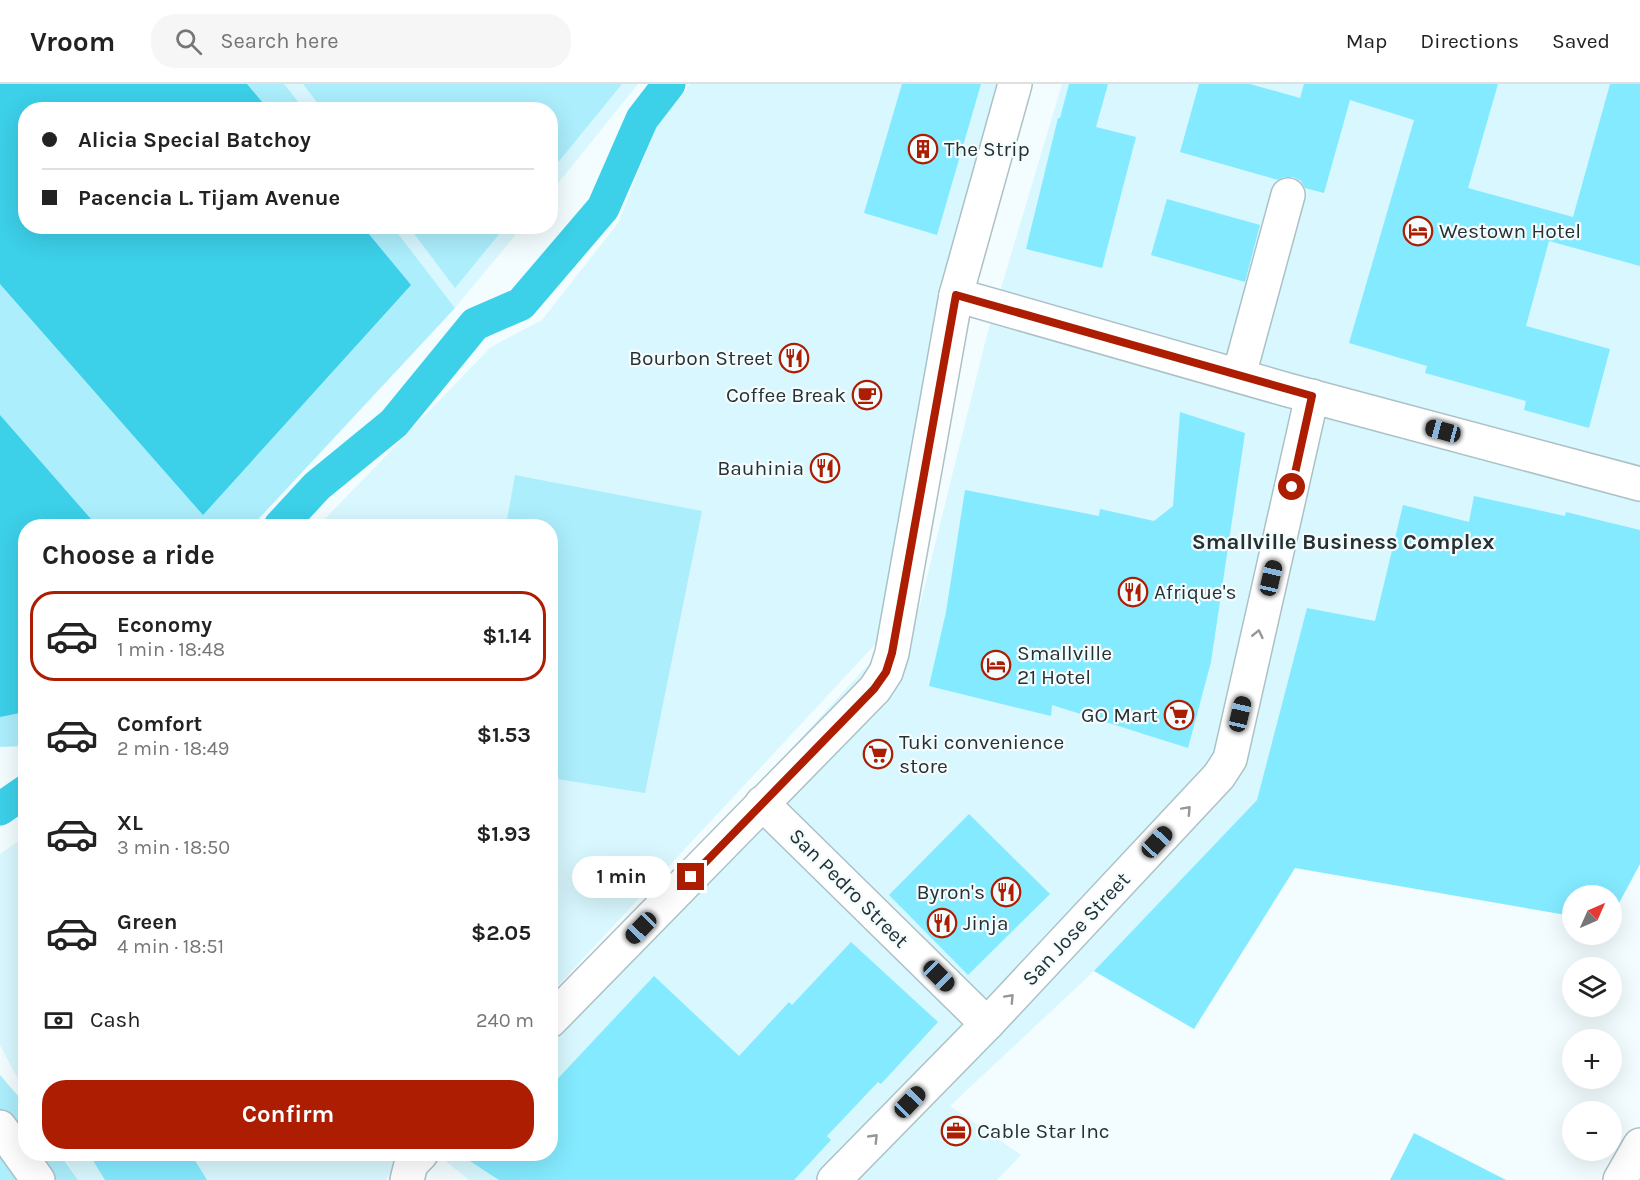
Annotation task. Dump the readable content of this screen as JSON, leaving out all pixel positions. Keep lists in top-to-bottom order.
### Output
{
  "streets": {
    "main road": ["San Pedro Street", "San Jose Street"]
  },
  "crossings": [
    ["San Pedro Street", "San Jose Street"]
  ],
  "one_way": ["San Jose Street"],
  "districts": ["Smallville Business Complex"],
  "places": {
    "building": ["The Strip"],
    "hotel": ["Westown Hotel", "Smallville 21 Hotel"],
    "restaurant": [
      "Bourbon Street",
      "Bauhinia",
      "Afrique's",
      "Byron's",
      "Jinja"
    ],
    "cafe": ["Coffee Break"],
    "supermarket": ["GO Mart", "Tuki convenience store"],
    "office": ["Cable Star Inc"]
  },
  "north": "top right",
  "page": {
    "header": "Vroom",
    "search": "Search here",
    "nav": ["Map", "Directions", "Saved"],
    "banner": ["Alicia Special Batchoy", "Pacencia L. Tijam Avenue"],
    "heading": "Choose a ride",
    "list": [
      {
        "name": "Economy",
        "note": "1 min · 18:48",
        "value": "$1.14"
      },
      {
        "name": "Comfort",
        "note": "2 min · 18:49",
        "value": "$1.53"
      },
      {
        "name": "XL",
        "note": "3 min · 18:50",
        "value": "$1.93"
      },
      {
        "name": "Green",
        "note": "4 min · 18:51",
        "value": "$2.05"
      }
    ],
    "bubble": "1 min",
    "map_buttons": ["+", "−"],
    "pay": ["Cash", "240 m"],
    "buttons": "Confirm"
  }
}
